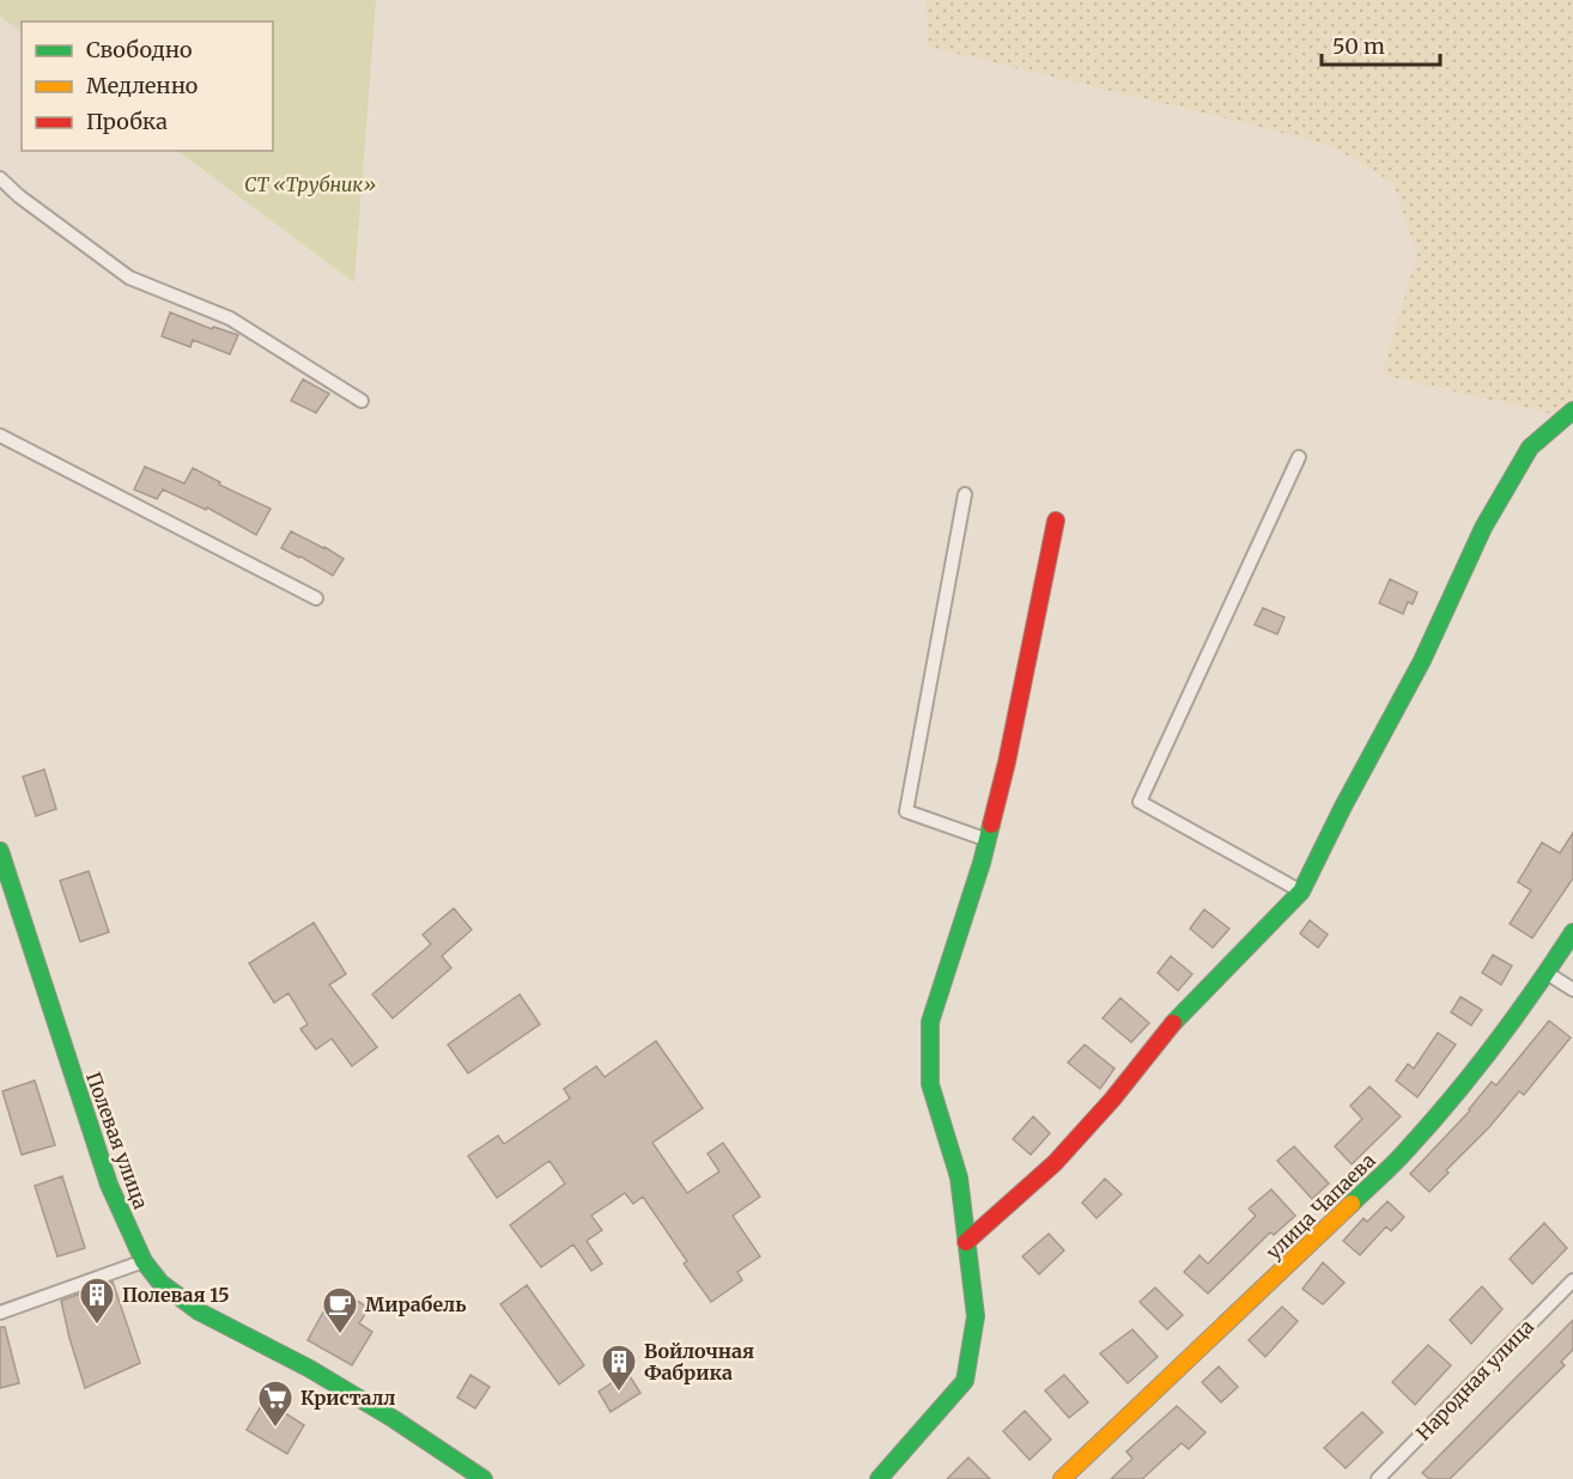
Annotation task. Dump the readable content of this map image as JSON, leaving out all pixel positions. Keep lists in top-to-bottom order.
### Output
{
  "streets": {
    "street": ["Полевая улица", "улица Чапаева", "Народная улица"]
  },
  "parks": ["СТ «Трубник»"],
  "places": {
    "building": ["Полевая 15", "Войлочная Фабрика"],
    "cafe": ["Мирабель"],
    "supermarket": ["Кристалл"]
  },
  "legend": ["Свободно", "Медленно", "Пробка"],
  "scale_bar": "50 m"
}
